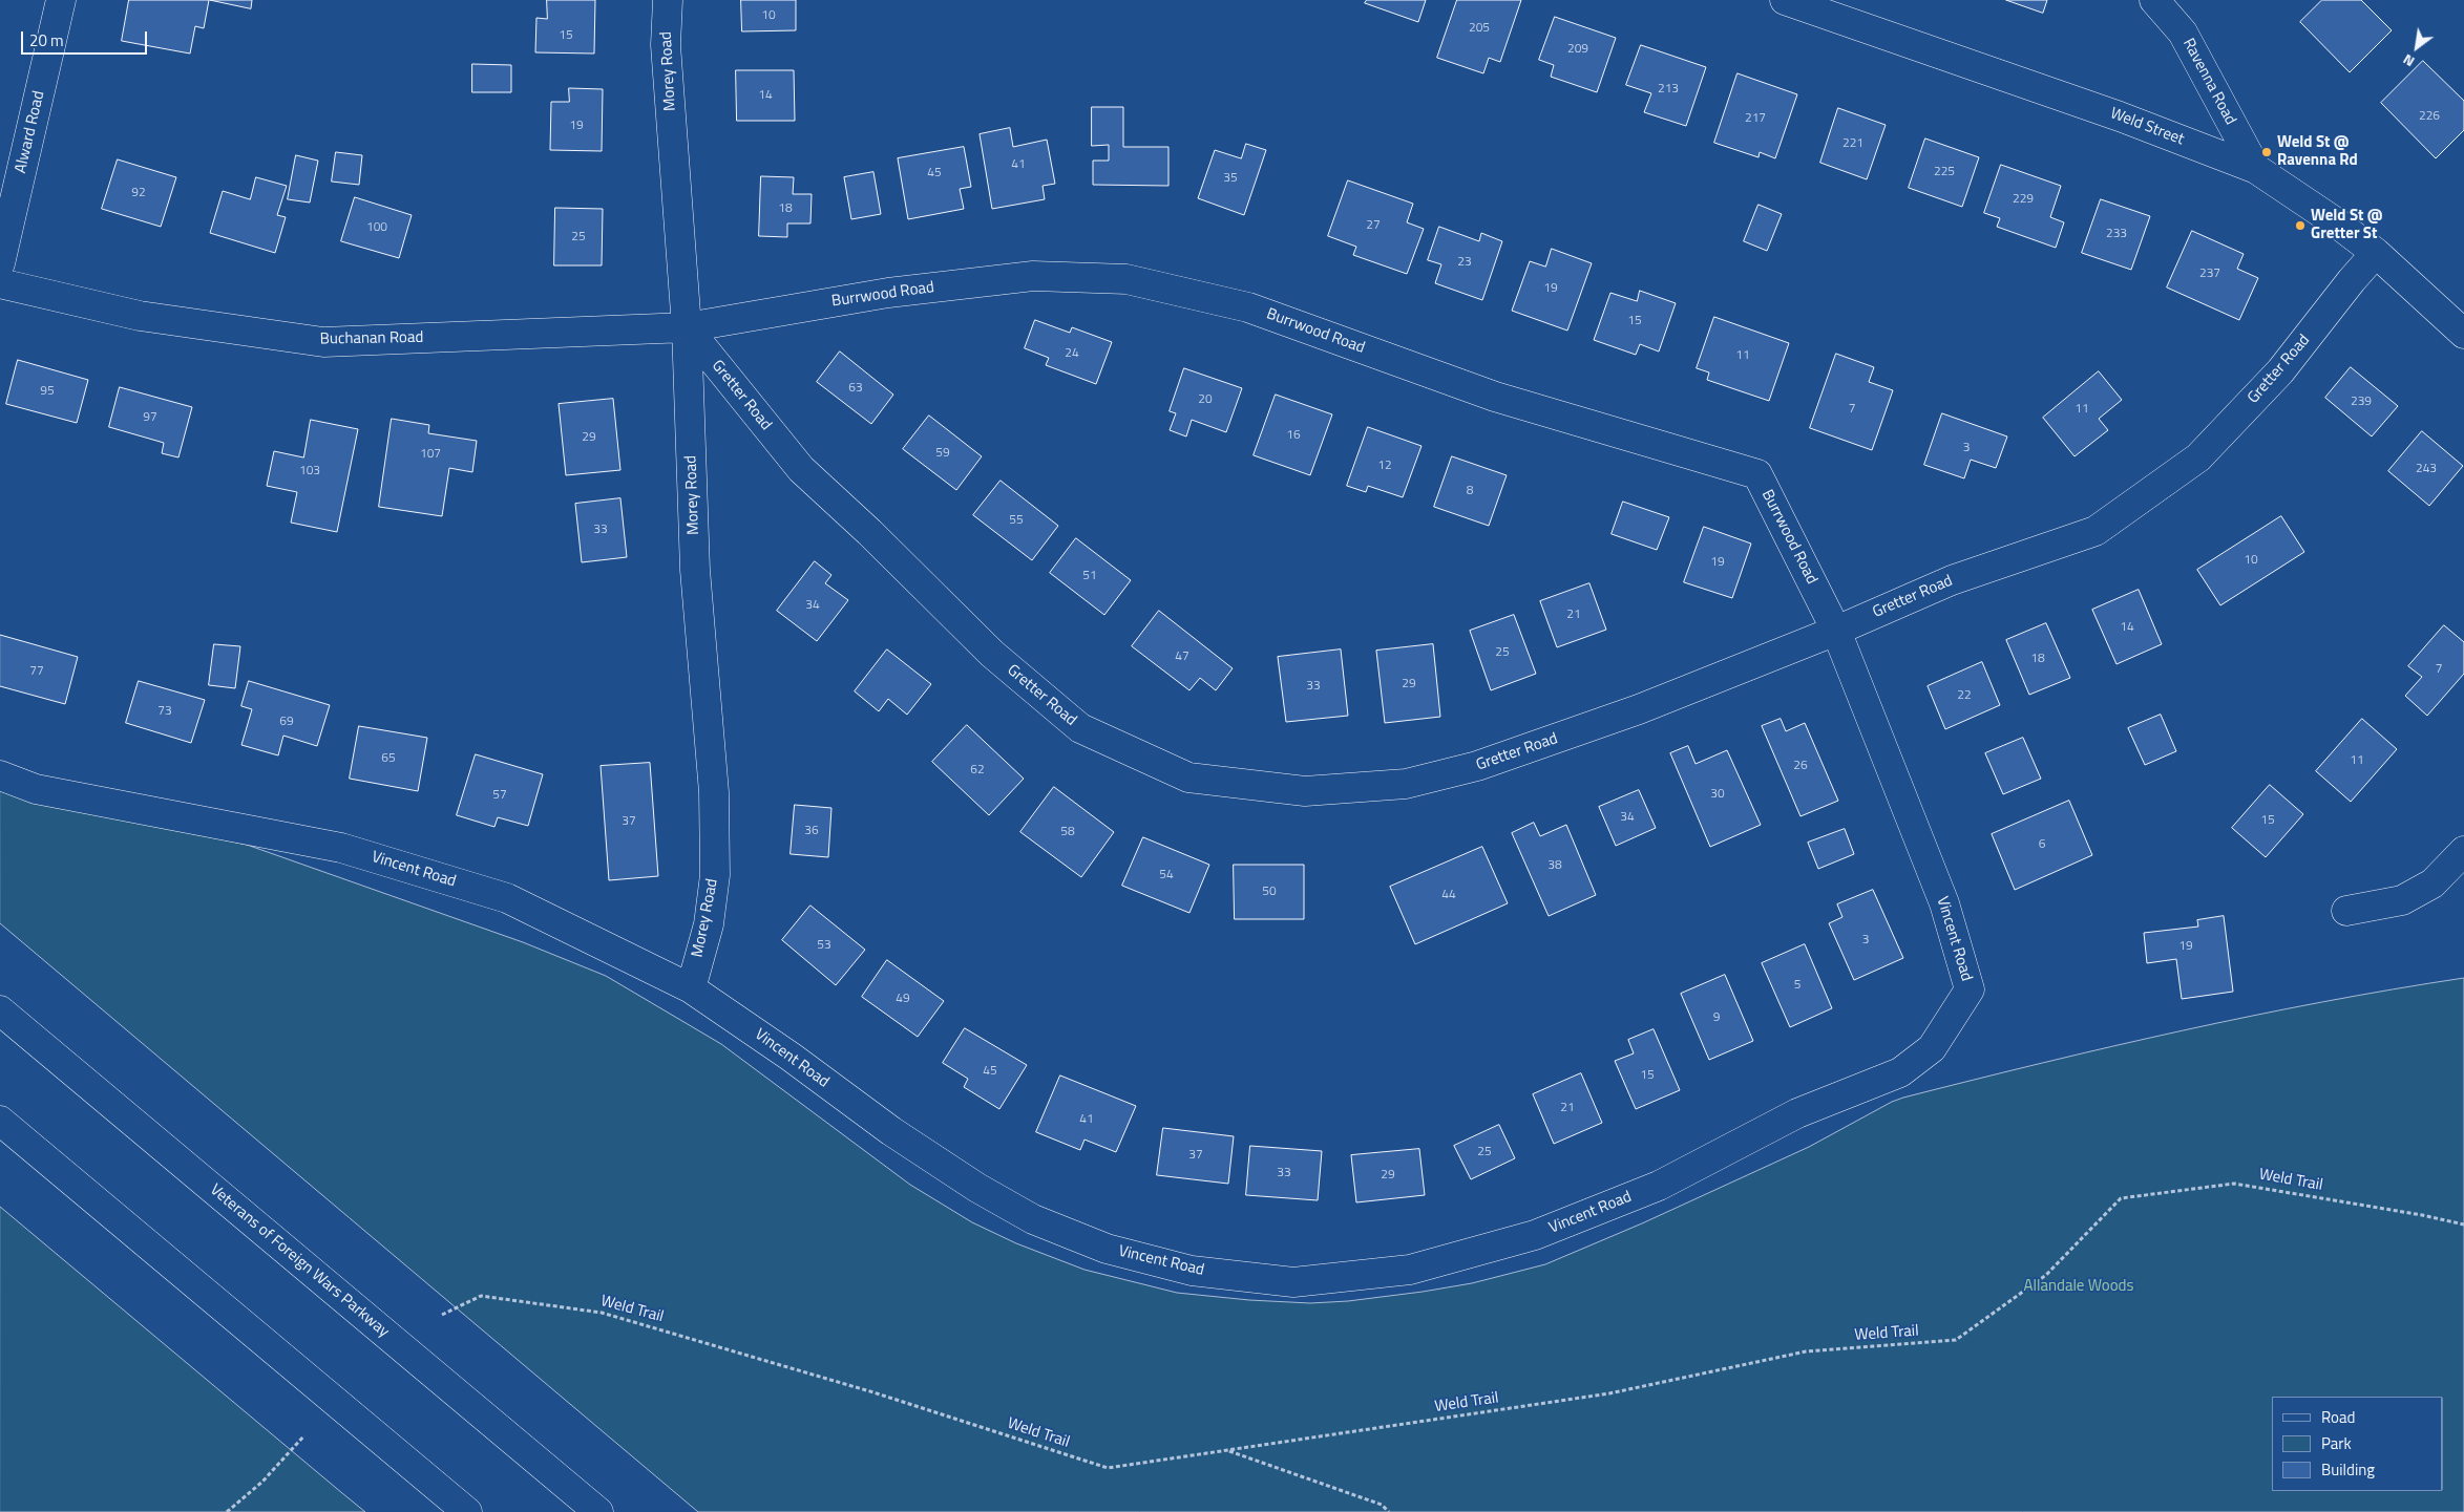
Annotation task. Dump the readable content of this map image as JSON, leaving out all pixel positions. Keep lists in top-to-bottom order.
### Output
{
  "streets": {
    "main road": [
      "Morey Road",
      "Ravenna Road",
      "Weld Street",
      "Alward Road",
      "Burrwood Road",
      "Buchanan Road",
      "Gretter Road",
      "Vincent Road",
      "Veterans of Foreign Wars Parkway"
    ],
    "path": ["Weld Trail"]
  },
  "crossings": [
    ["Morey Road", "Burrwood Road"],
    ["Morey Road", "Buchanan Road"],
    ["Morey Road", "Gretter Road"],
    ["Morey Road", "Vincent Road"],
    ["Ravenna Road", "Weld Street"],
    ["Weld Street", "Gretter Road"],
    ["Burrwood Road", "Buchanan Road"],
    ["Burrwood Road", "Gretter Road"],
    ["Burrwood Road", "Vincent Road"],
    ["Buchanan Road", "Gretter Road"],
    ["Gretter Road", "Vincent Road"]
  ],
  "parks": ["Allandale Woods"],
  "places": ["Weld St @ Ravenna Rd", "Weld St @ Gretter St"],
  "house_numbers": [
    "10",
    "205",
    "15",
    "209",
    "213",
    "14",
    "226",
    "217",
    "19",
    "221",
    "41",
    "225",
    "45",
    "35",
    "92",
    "229",
    "18",
    "27",
    "100",
    "233",
    "25",
    "23",
    "237",
    "19",
    "15",
    "24",
    "11",
    "63",
    "95",
    "20",
    "239",
    "7",
    "11",
    "97",
    "16",
    "29",
    "3",
    "59",
    "107",
    "12",
    "243",
    "103",
    "8",
    "55",
    "33",
    "10",
    "19",
    "51",
    "34",
    "21",
    "14",
    "25",
    "47",
    "18",
    "7",
    "77",
    "29",
    "33",
    "22",
    "73",
    "69",
    "65",
    "11",
    "26",
    "62",
    "30",
    "57",
    "34",
    "15",
    "37",
    "36",
    "58",
    "6",
    "38",
    "54",
    "50",
    "44",
    "3",
    "53",
    "19",
    "5",
    "49",
    "9",
    "45",
    "15",
    "21",
    "41",
    "25",
    "37",
    "33",
    "29"
  ],
  "legend": ["Road", "Park", "Building"],
  "scale_bar": "20 m",
  "north": "bottom left"
}
